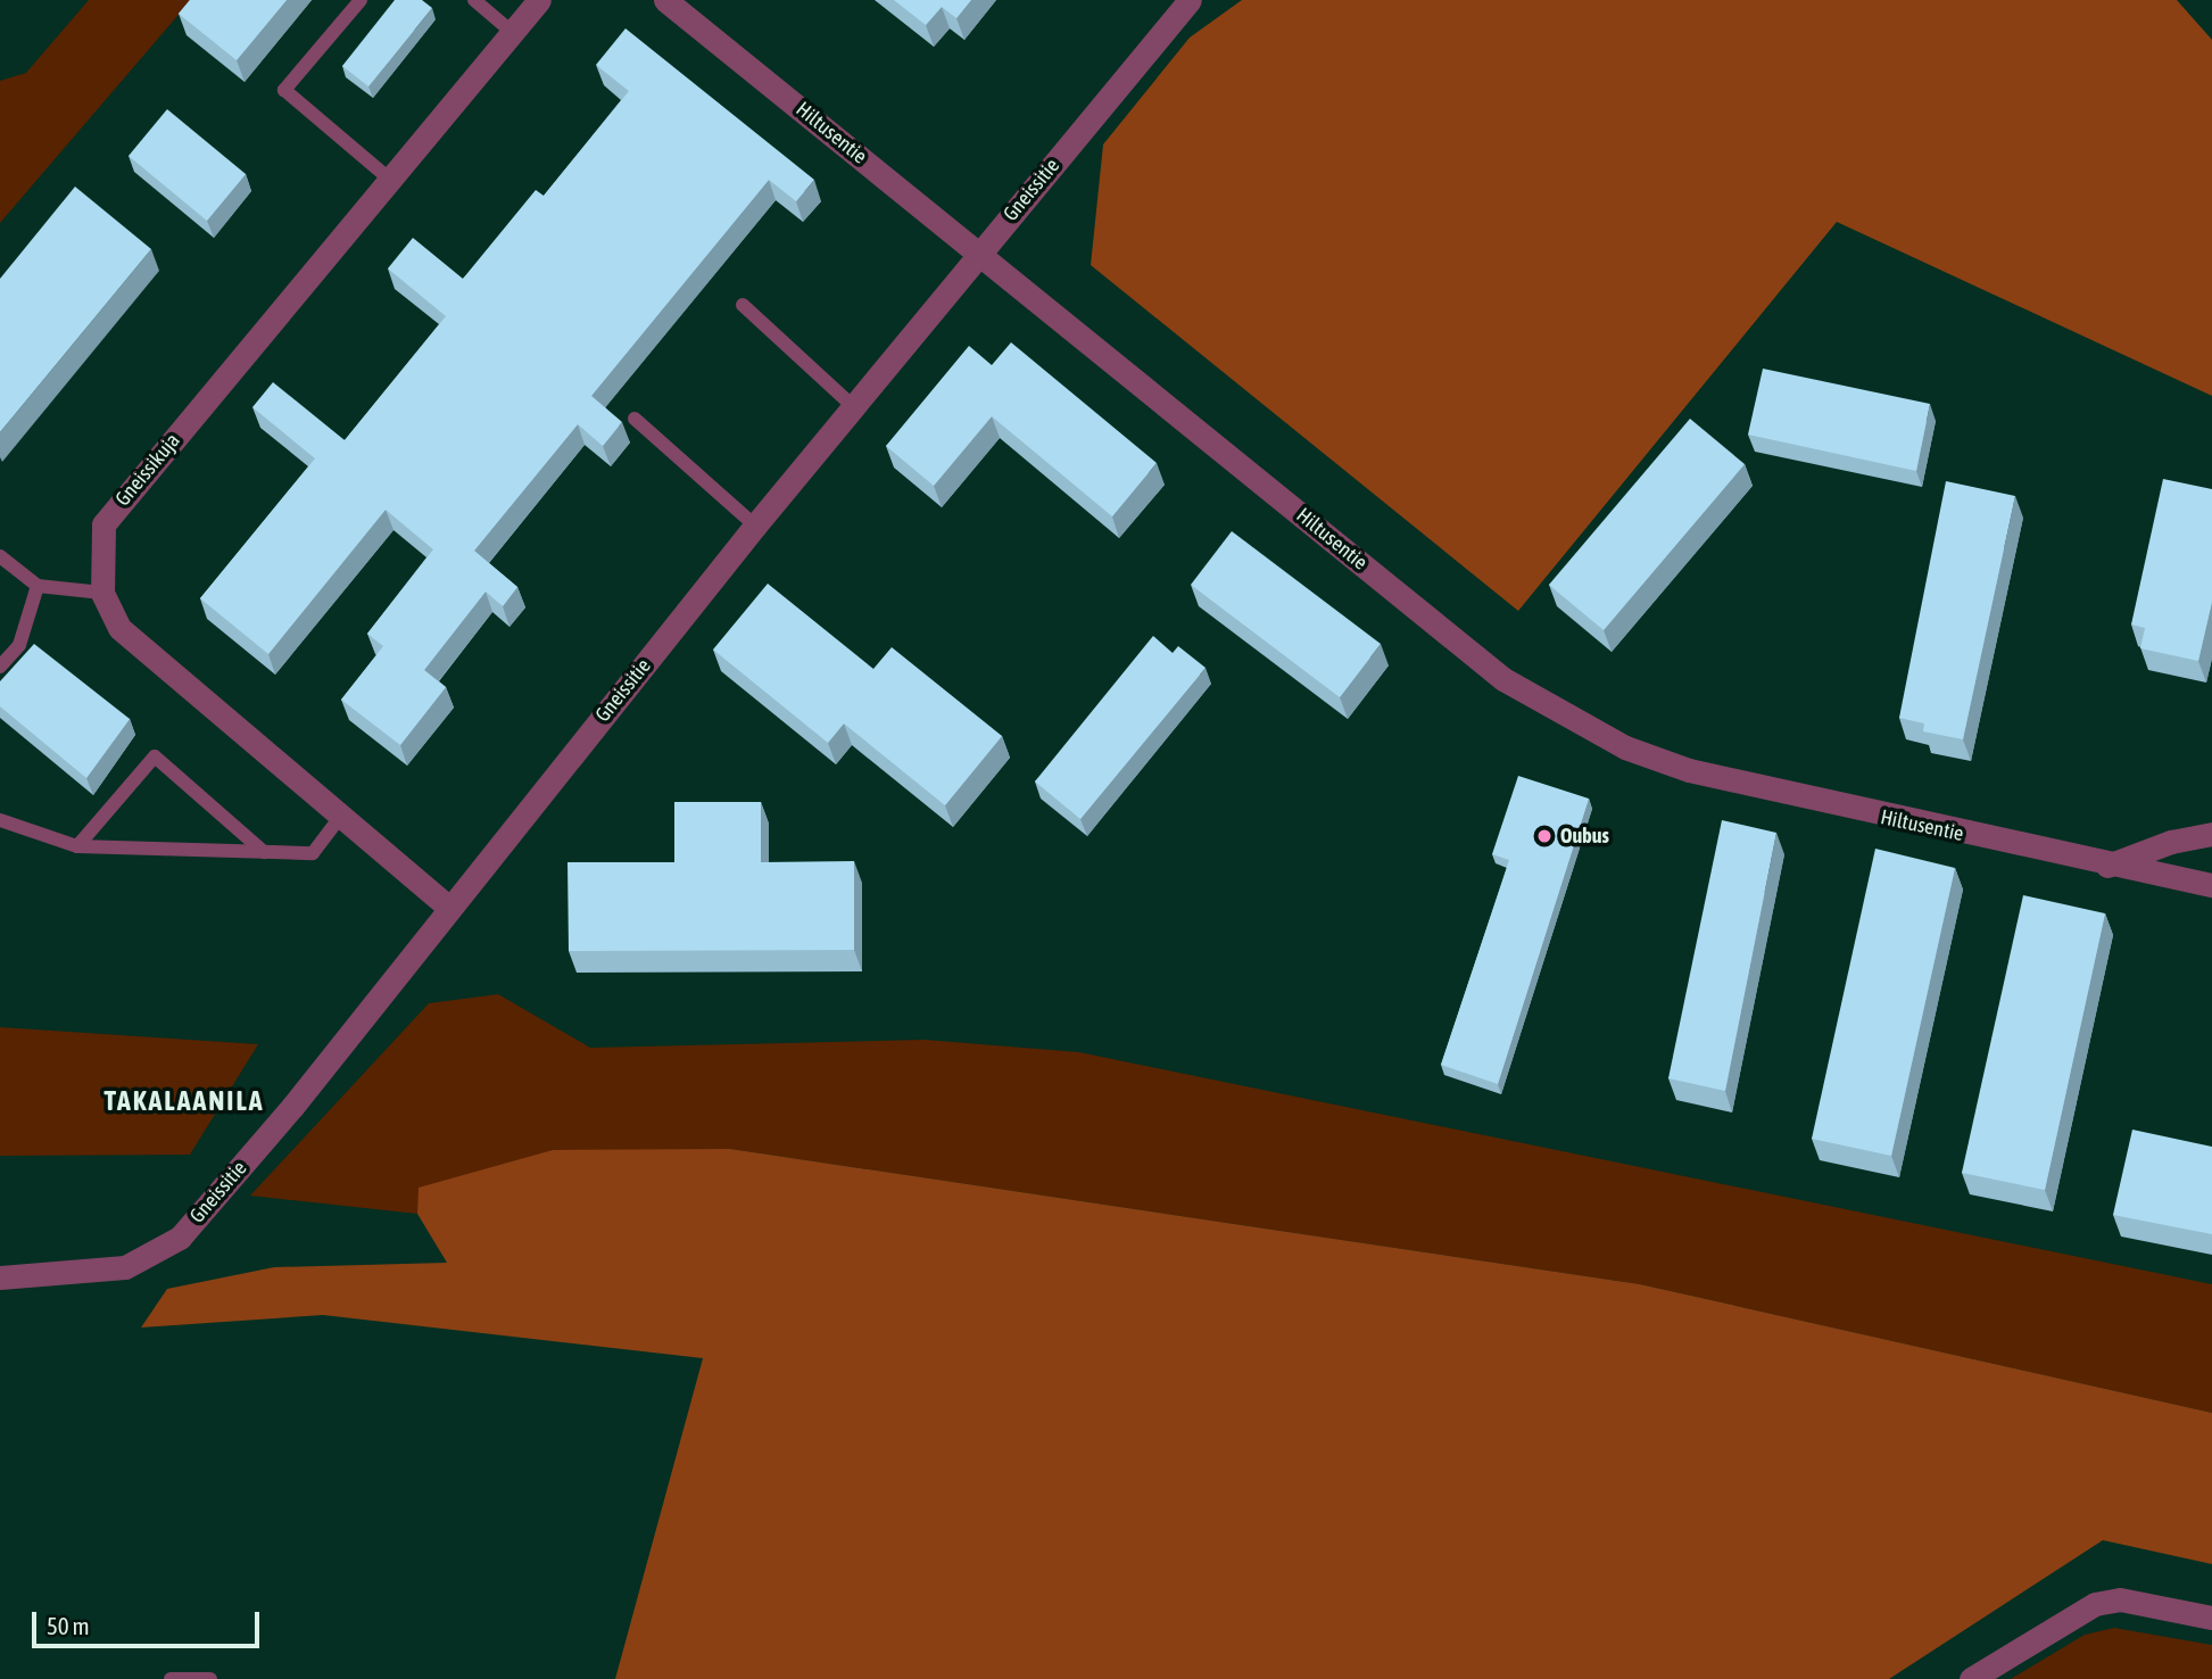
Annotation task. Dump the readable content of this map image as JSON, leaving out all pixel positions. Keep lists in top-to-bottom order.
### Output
{
  "streets": {
    "street": ["Hiltusentie", "Gneissitie", "Gneissikuja"]
  },
  "crossings": [
    ["Hiltusentie", "Gneissitie"],
    ["Gneissitie", "Gneissikuja"]
  ],
  "districts": ["TAKALAANILA"],
  "places": ["Oubus"],
  "scale_bar": "50 m"
}
